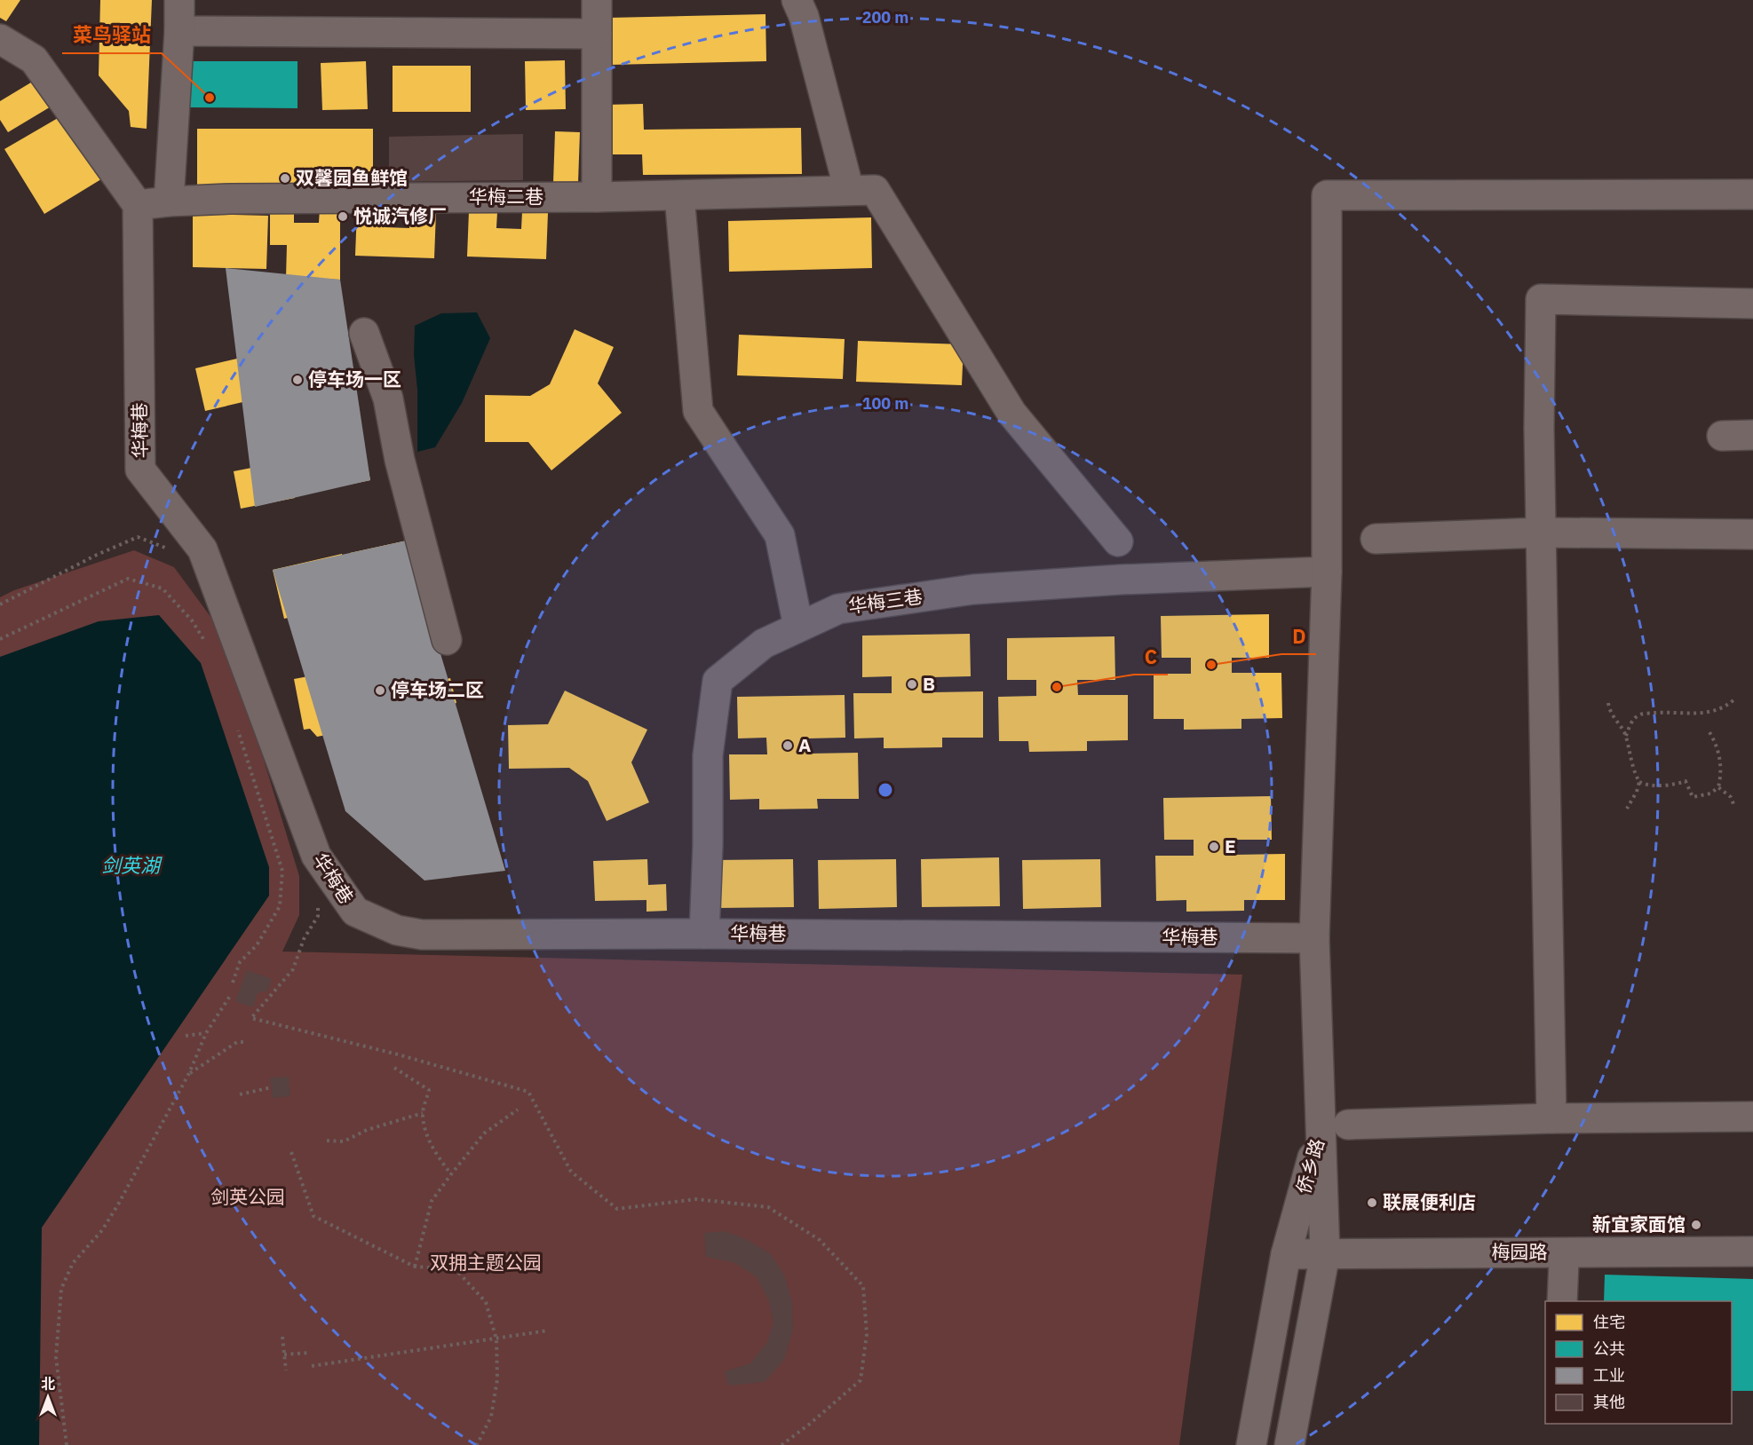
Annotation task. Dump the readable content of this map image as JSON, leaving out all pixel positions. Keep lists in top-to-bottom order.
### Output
{
  "streets": {
    "street": [
      "华梅二巷",
      "华梅巷",
      "华梅三巷",
      "侨乡路",
      "梅园路"
    ]
  },
  "crossings": [
    ["华梅二巷", "华梅巷"],
    ["华梅巷", "华梅三巷"],
    ["侨乡路", "梅园路"]
  ],
  "water": ["剑英湖"],
  "parks": ["剑英公园", "双拥主题公园"],
  "places": [
    "菜鸟驿站",
    "双馨园鱼鲜馆",
    "悦诚汽修厂",
    "停车场一区",
    "D",
    "B",
    "C",
    "停车场二区",
    "A",
    "E",
    "联展便利店",
    "新宜家面馆"
  ],
  "legend": [
    "住宅",
    "公共",
    "工业",
    "其他"
  ],
  "north": "top",
  "rings": ["200 m", "100 m"]
}
